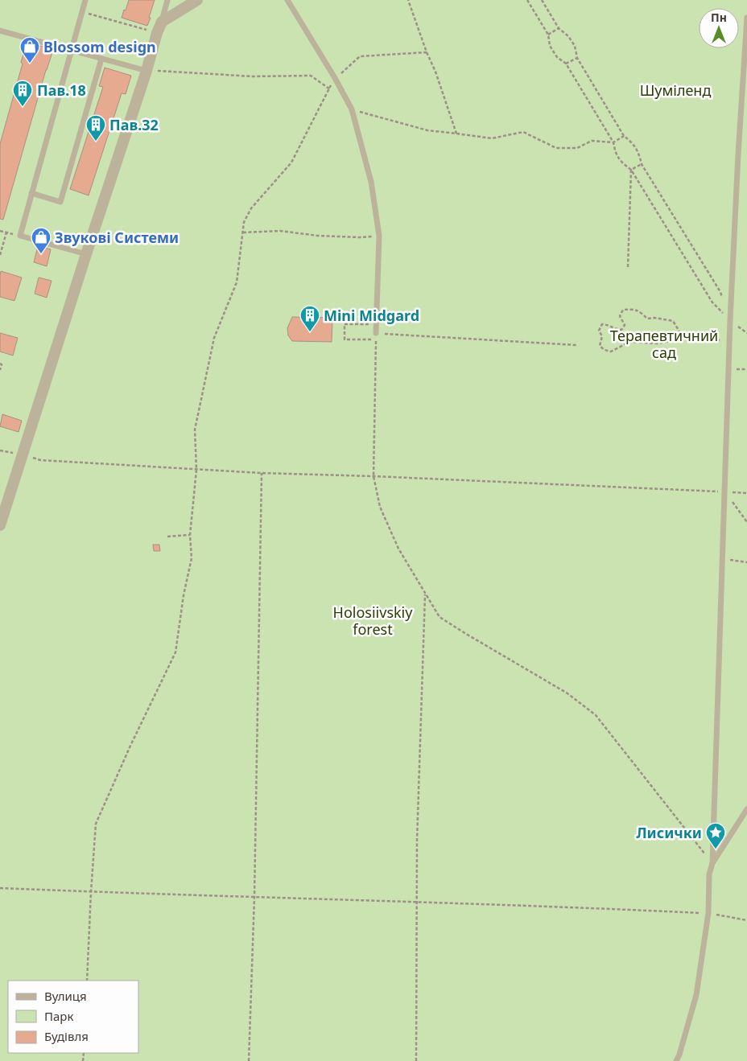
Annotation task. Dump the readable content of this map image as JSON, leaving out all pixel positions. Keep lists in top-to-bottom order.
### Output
{
  "parks": ["Шуміленд", "Терапевтичний сад", "Holosiivskiy forest"],
  "places": {
    "shop": ["Blossom design", "Звукові Системи"],
    "building": ["Пав.18", "Пав.32", "Mini Midgard"],
    "place": ["Лисички"]
  },
  "legend": ["Вулиця", "Парк", "Будівля"],
  "north": "top"
}
